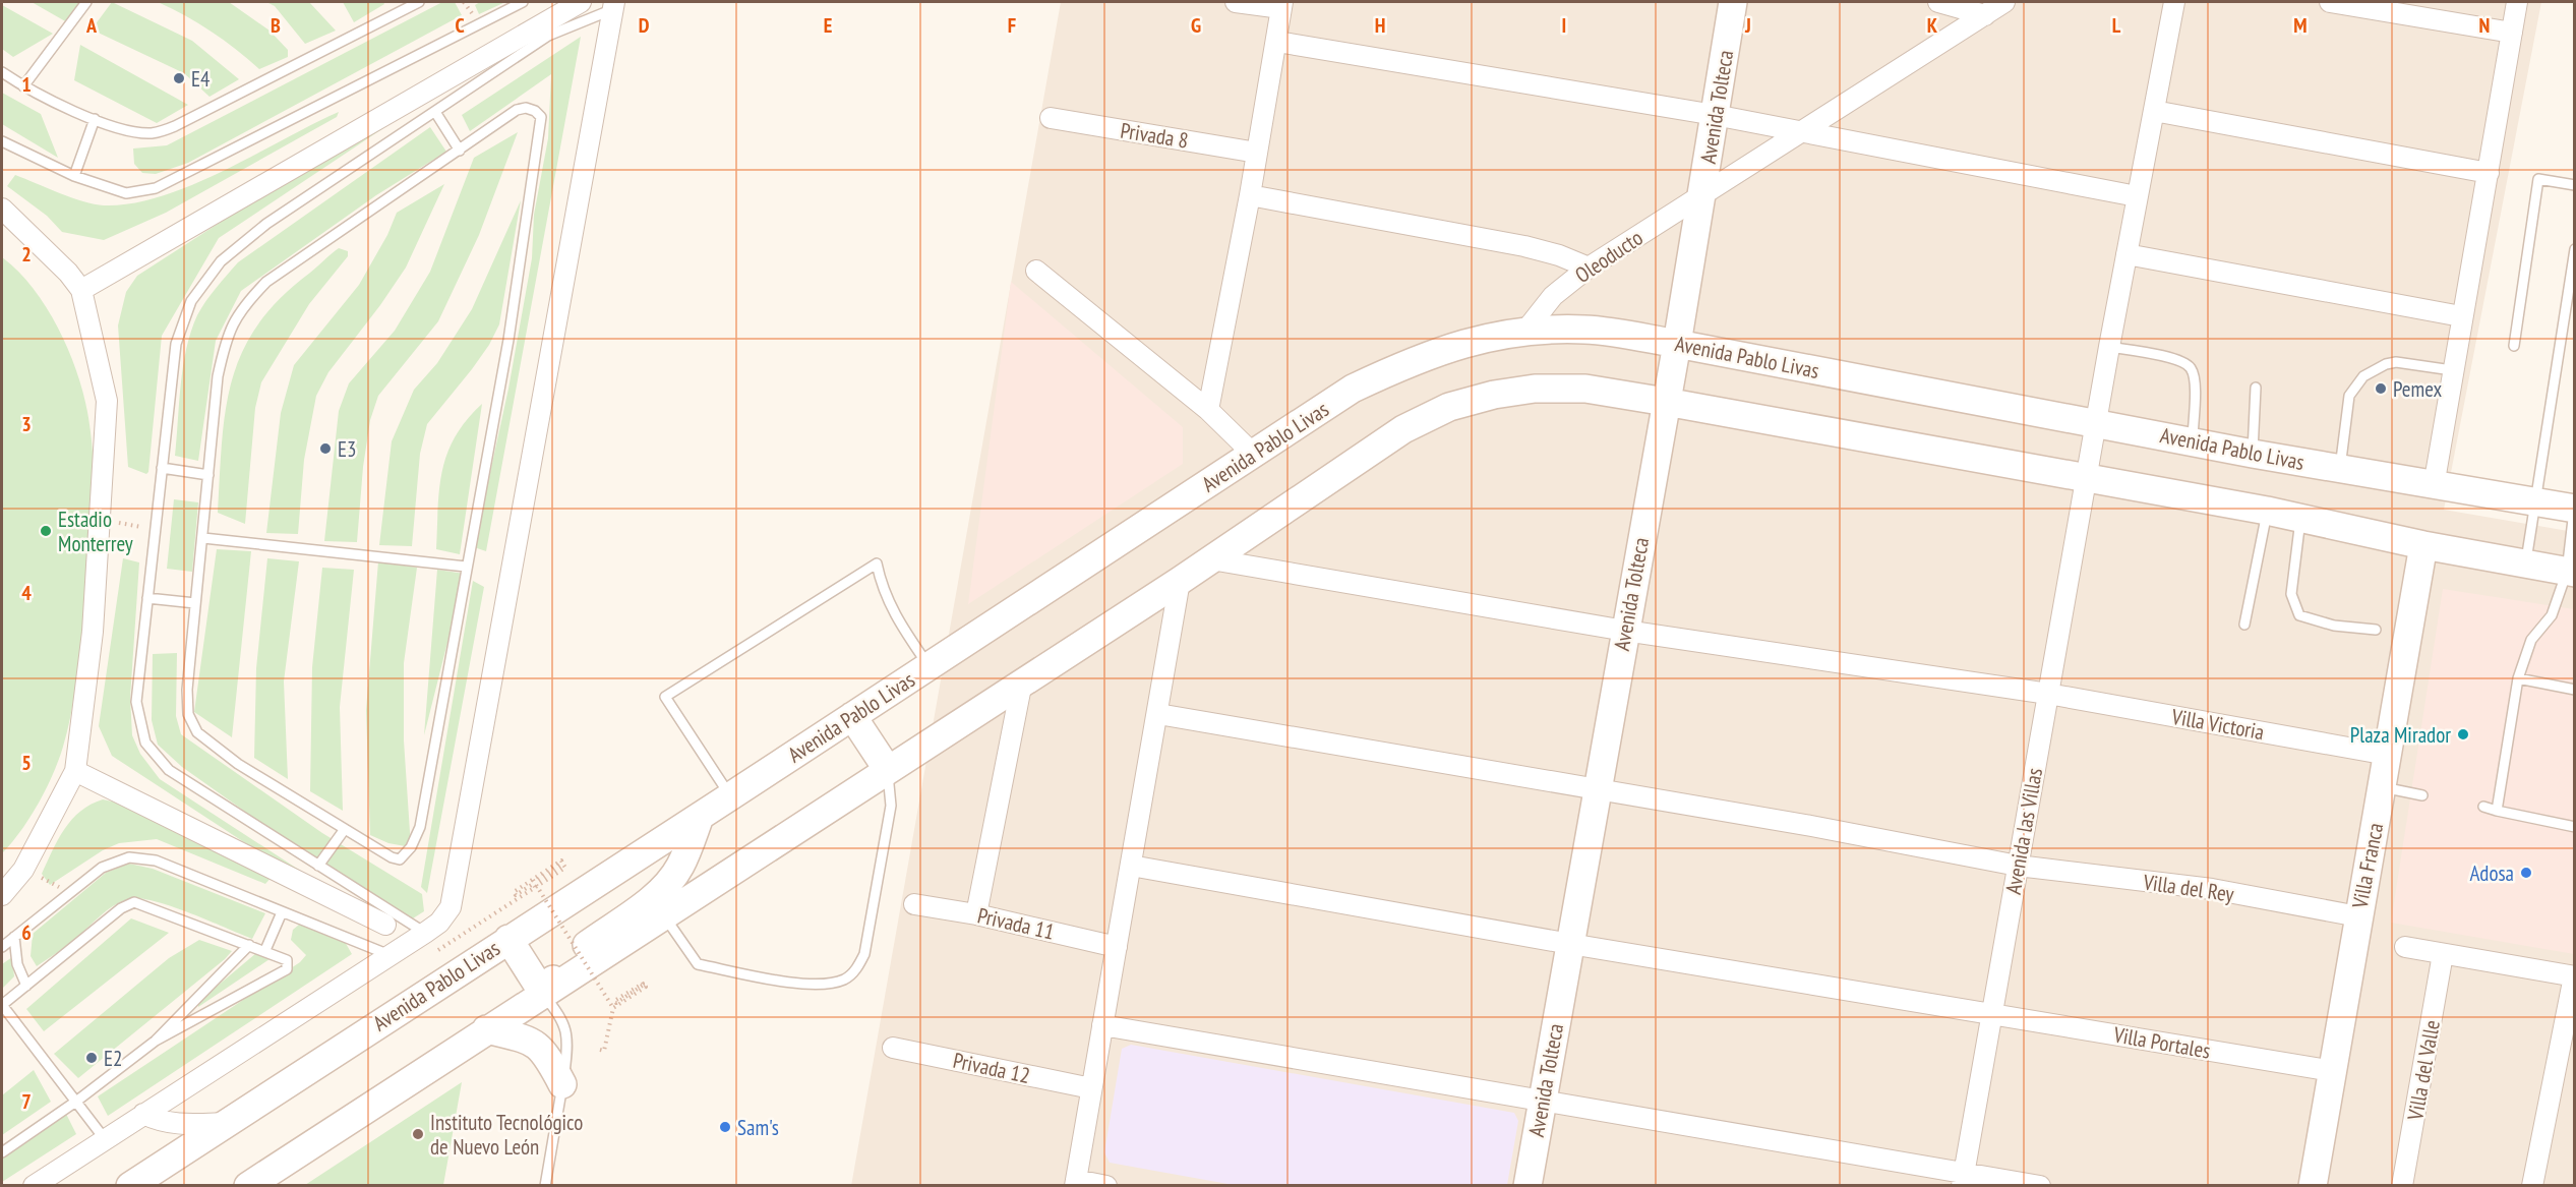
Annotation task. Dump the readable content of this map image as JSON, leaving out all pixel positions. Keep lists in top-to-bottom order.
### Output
{
  "streets": {
    "main road": ["Avenida Tolteca", "Avenida Pablo Livas", "Villa Franca"],
    "street": [
      "Privada 8",
      "Oleoducto",
      "Villa Victoria",
      "Avenida las Villas",
      "Villa del Rey",
      "Privada 11",
      "Villa Portales",
      "Privada 12",
      "Villa del Valle"
    ]
  },
  "crossings": [
    ["Avenida Tolteca", "Oleoducto"],
    ["Avenida Tolteca", "Avenida Pablo Livas"],
    ["Avenida Tolteca", "Villa Victoria"],
    ["Avenida Tolteca", "Villa del Rey"],
    ["Avenida Tolteca", "Villa Portales"],
    ["Oleoducto", "Avenida Pablo Livas"],
    ["Villa Victoria", "Avenida las Villas"],
    ["Villa Victoria", "Villa Franca"],
    ["Avenida las Villas", "Villa del Rey"],
    ["Avenida las Villas", "Villa Portales"],
    ["Villa Franca", "Villa del Rey"],
    ["Villa Franca", "Villa Portales"]
  ],
  "places": [
    "E4",
    "Pemex",
    "E3",
    "Estadio Monterrey",
    "Plaza Mirador",
    "Adosa",
    "E2",
    "Sam's",
    "Instituto Tecnológico de Nuevo León"
  ],
  "grid": {
    "columns": [
      "A",
      "B",
      "C",
      "D",
      "E",
      "F",
      "G",
      "H",
      "I",
      "J",
      "K",
      "L",
      "M",
      "N"
    ],
    "rows": [
      "1",
      "2",
      "3",
      "4",
      "5",
      "6",
      "7"
    ]
  }
}
